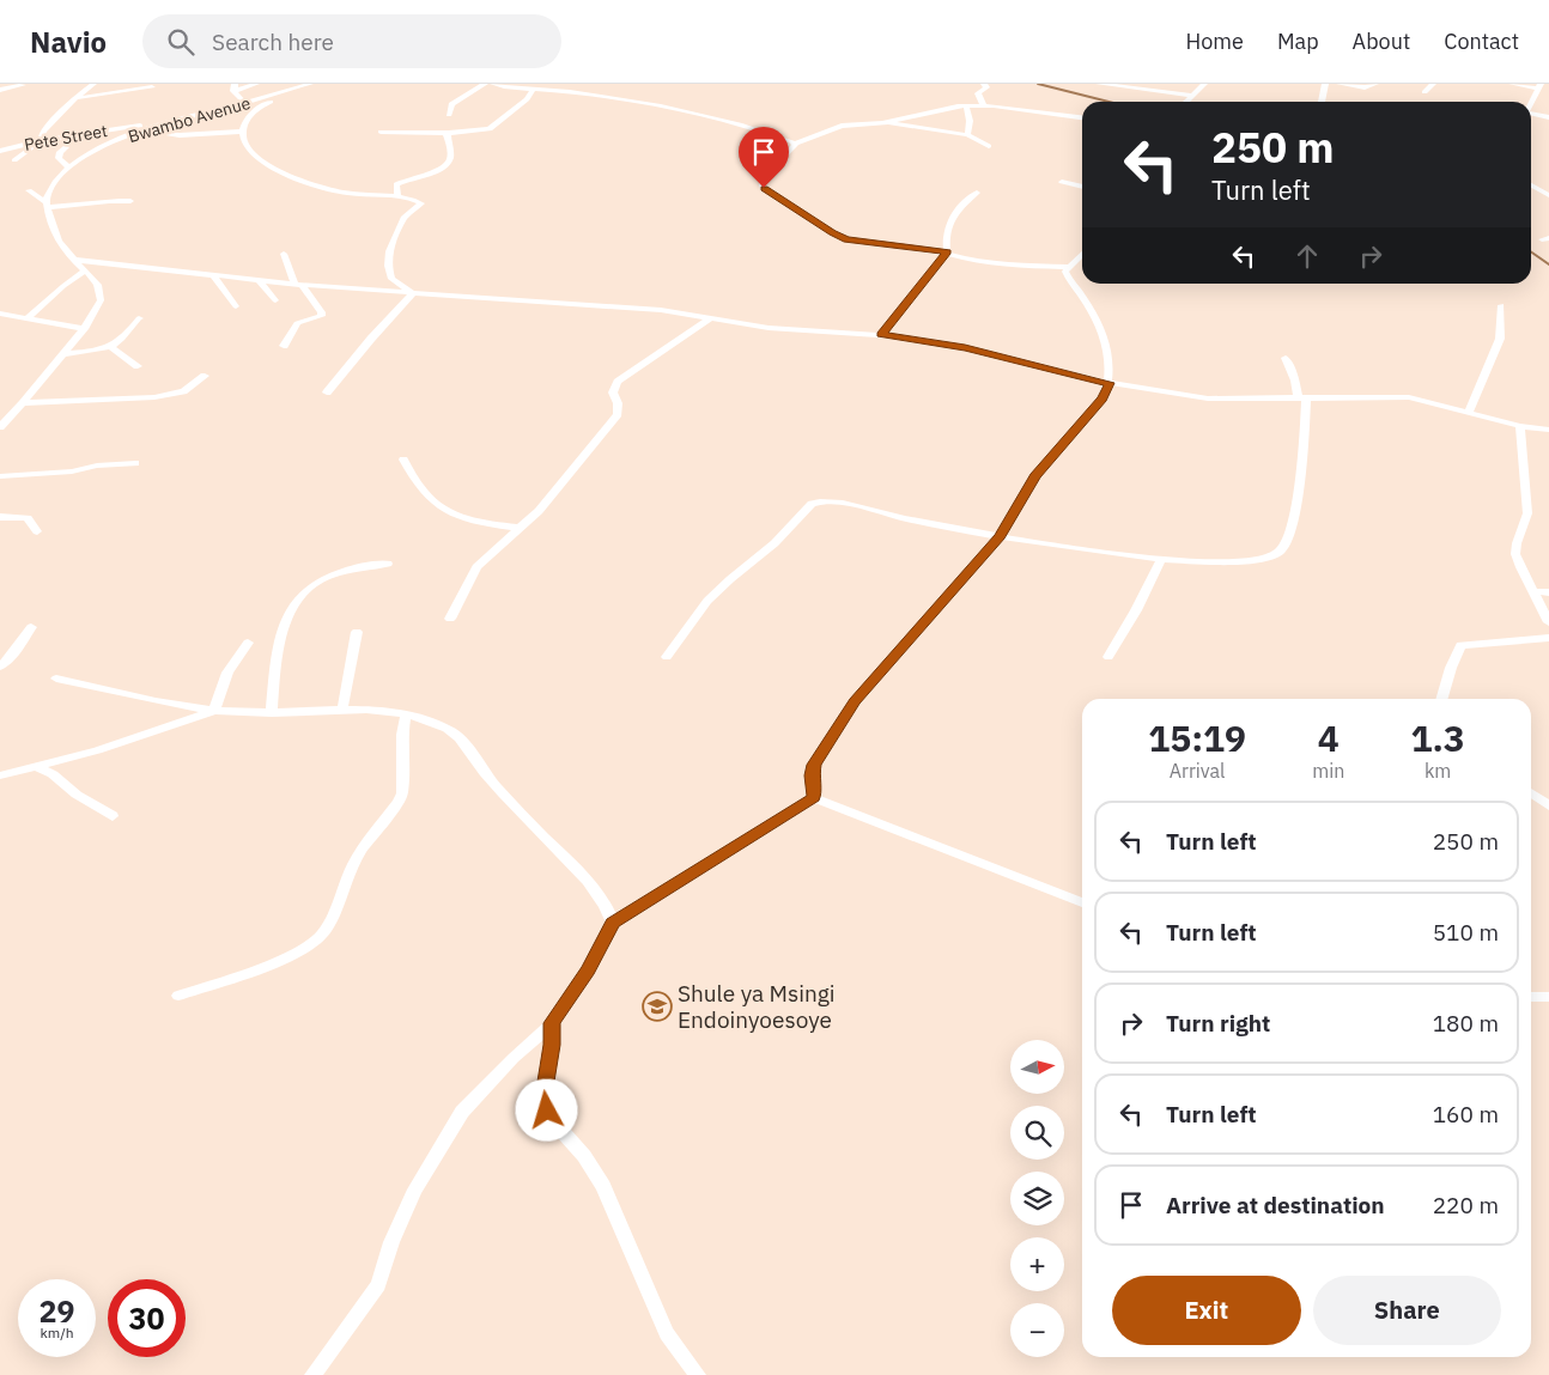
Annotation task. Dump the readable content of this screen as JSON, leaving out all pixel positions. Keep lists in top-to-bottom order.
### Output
{
  "streets": {
    "street": ["Bwambo Avenue", "Pete Street"]
  },
  "crossings": [
    ["Bwambo Avenue", "Pete Street"]
  ],
  "places": {
    "school or university": ["Shule ya Msingi Endoinyoesoye"]
  },
  "north": "right",
  "page": {
    "header": "Navio",
    "search": "Search here",
    "nav": [
      "Home",
      "Map",
      "About",
      "Contact"
    ],
    "turn": ["250 m", "Turn left"],
    "eta": [
      "15:19",
      "Arrival",
      "4",
      "min",
      "1.3",
      "km"
    ],
    "list": [
      {
        "name": "Turn left",
        "value": "250 m"
      },
      {
        "name": "Turn left",
        "value": "510 m"
      },
      {
        "name": "Turn right",
        "value": "180 m"
      },
      {
        "name": "Turn left",
        "value": "160 m"
      },
      {
        "name": "Arrive at destination",
        "value": "220 m"
      }
    ],
    "map_buttons": ["+", "−"],
    "buttons": ["Exit", "Share"],
    "speed": "29 km/h",
    "limit": "30"
  }
}
